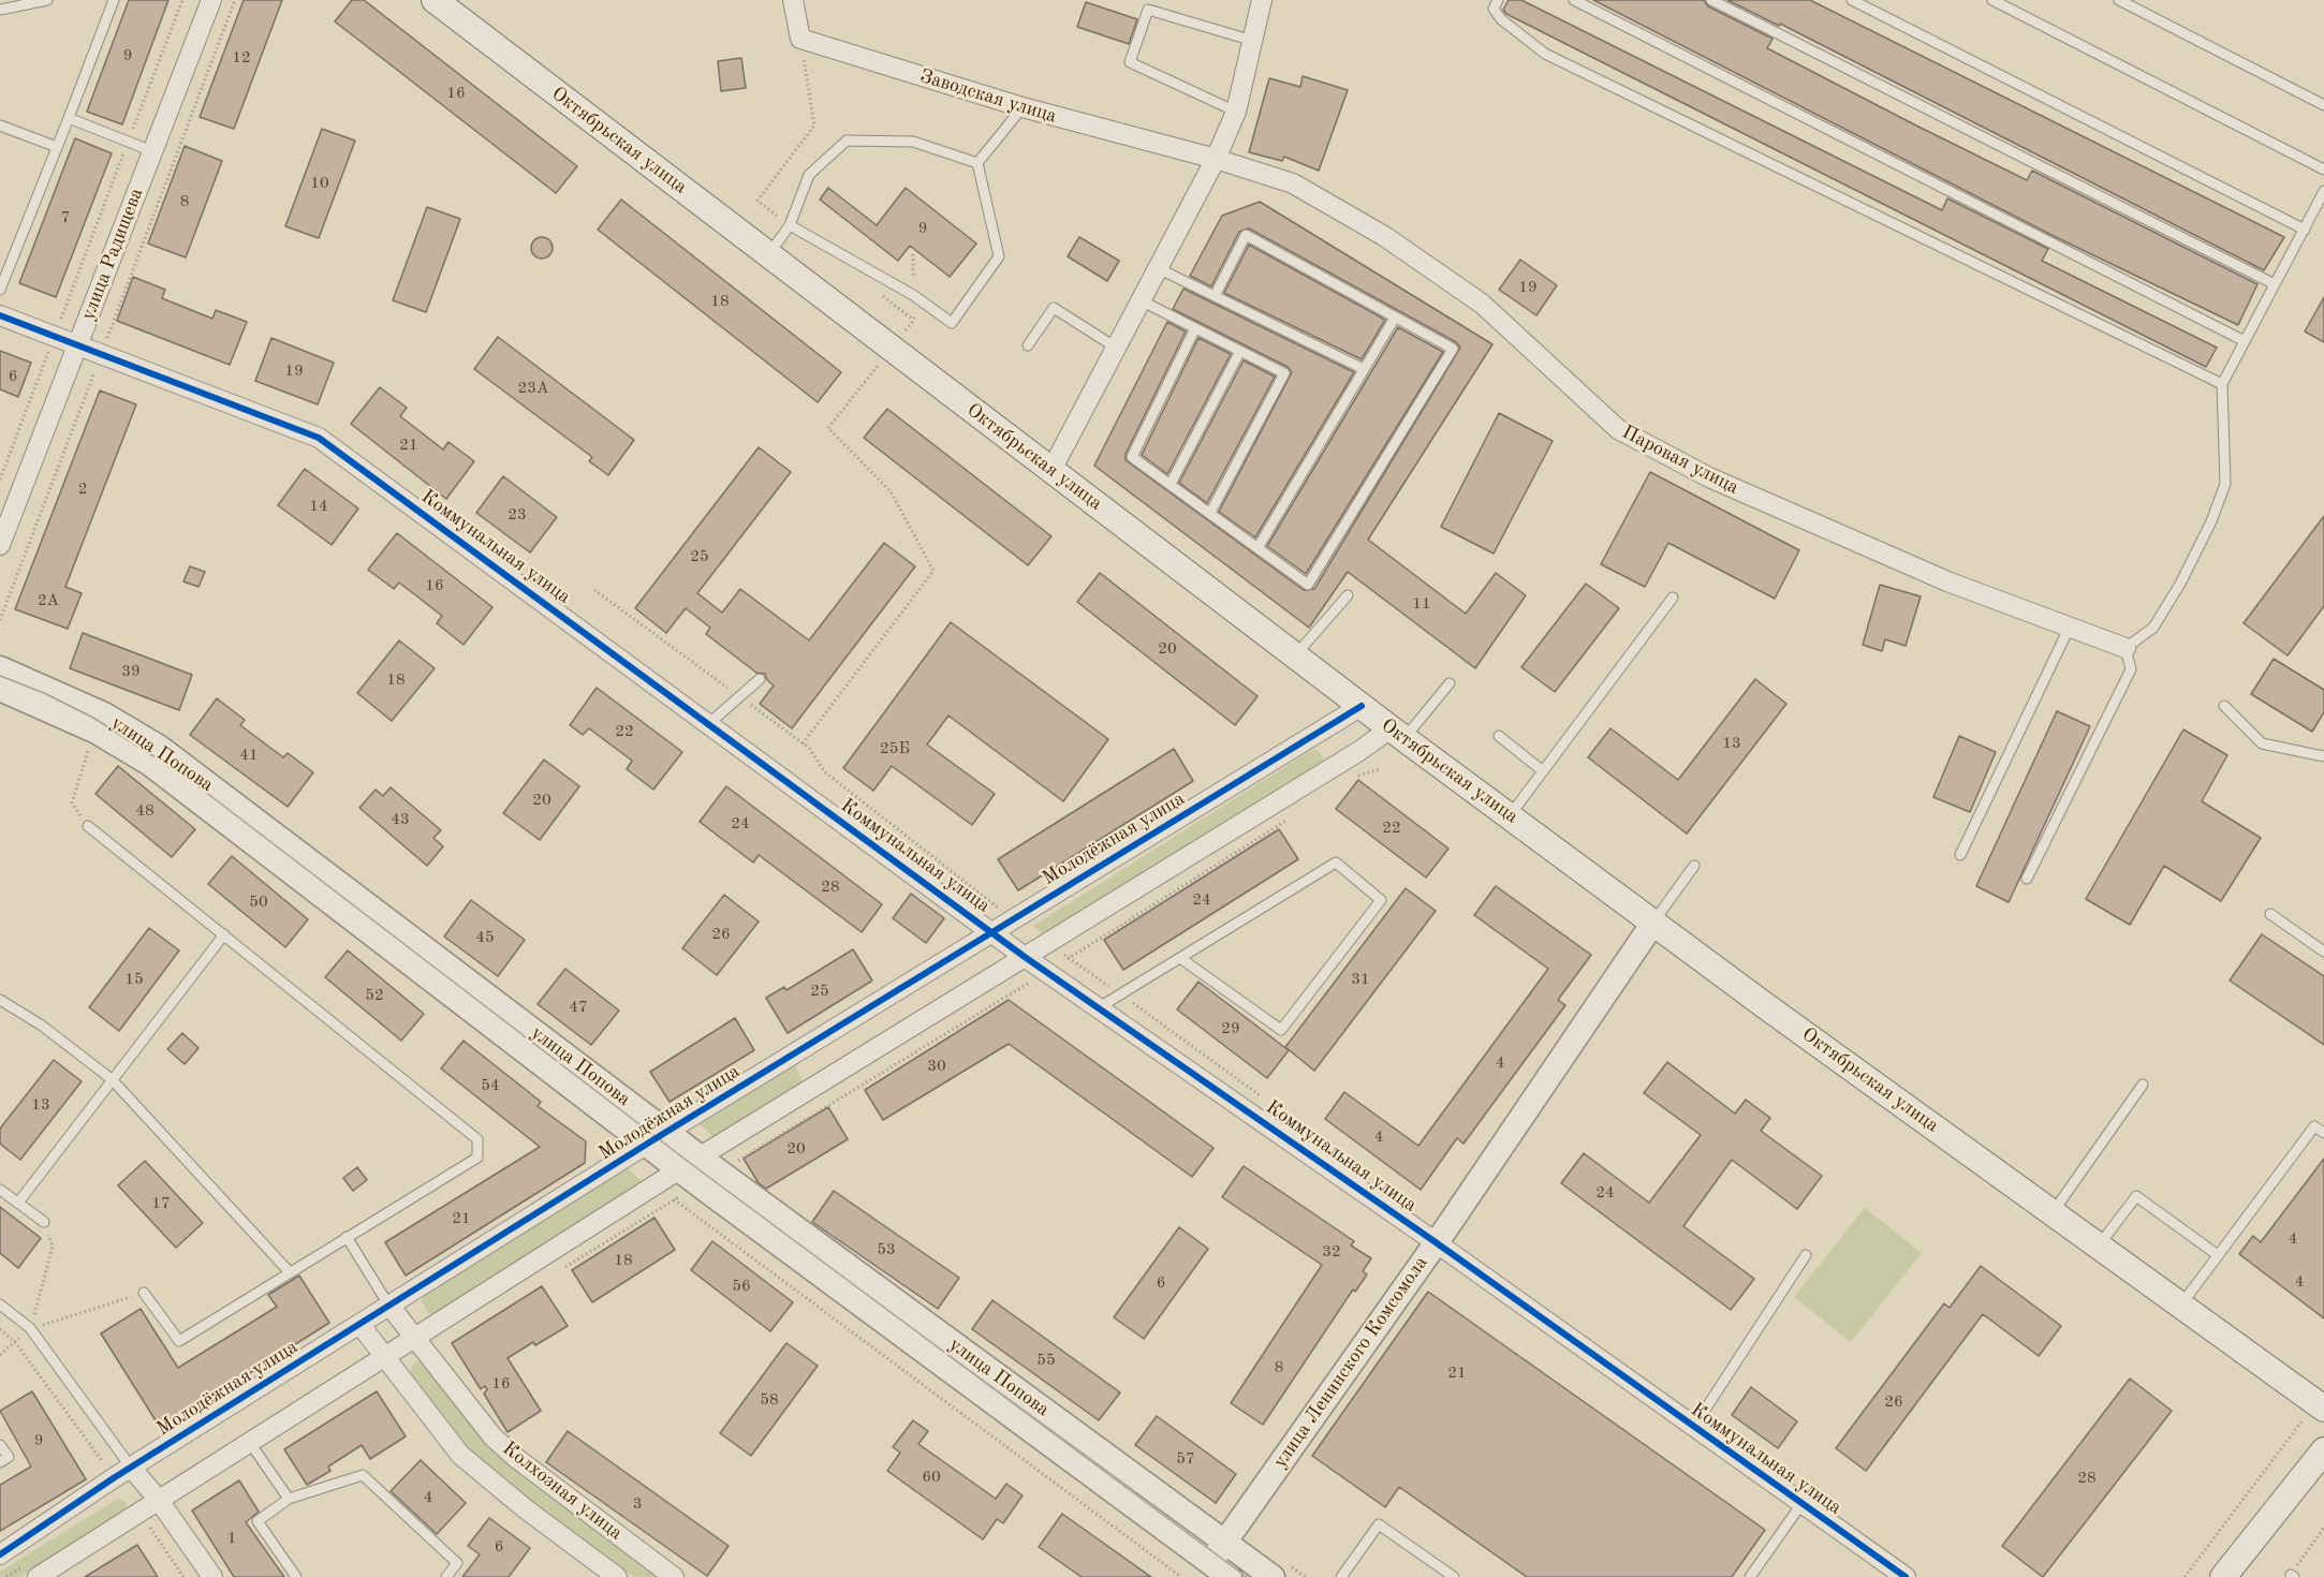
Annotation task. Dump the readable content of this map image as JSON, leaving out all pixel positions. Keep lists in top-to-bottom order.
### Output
{
  "streets": {
    "main road": ["Октябрьская улица"],
    "street": [
      "Заводская улица",
      "улица Радищева",
      "Паровая улица",
      "Коммунальная улица",
      "улица Попова",
      "Молодёжная улица",
      "улица Ленинского Комсомола",
      "Колхозная улица"
    ]
  },
  "crossings": [
    ["Заводская улица", "Паровая улица"],
    ["Октябрьская улица", "Молодёжная улица"],
    ["Октябрьская улица", "улица Ленинского Комсомола"],
    ["улица Радищева", "Коммунальная улица"],
    ["Коммунальная улица", "Молодёжная улица"],
    ["Коммунальная улица", "улица Ленинского Комсомола"],
    ["улица Попова", "Молодёжная улица"],
    ["улица Попова", "улица Ленинского Комсомола"],
    ["Молодёжная улица", "Колхозная улица"]
  ],
  "house_numbers": [
    "9",
    "12",
    "16",
    "10",
    "8",
    "7",
    "9",
    "19",
    "18",
    "19",
    "6",
    "23А",
    "21",
    "2",
    "14",
    "23",
    "25",
    "16",
    "2А",
    "11",
    "20",
    "39",
    "18",
    "22",
    "13",
    "25Б",
    "41",
    "20",
    "48",
    "43",
    "24",
    "22",
    "28",
    "24",
    "50",
    "26",
    "45",
    "15",
    "31",
    "25",
    "52",
    "47",
    "29",
    "4",
    "30",
    "54",
    "13",
    "4",
    "20",
    "24",
    "17",
    "21",
    "4",
    "53",
    "32",
    "18",
    "4",
    "6",
    "56",
    "55",
    "8",
    "21",
    "16",
    "58",
    "26",
    "9",
    "57",
    "60",
    "28",
    "4",
    "3",
    "1",
    "6"
  ]
}
